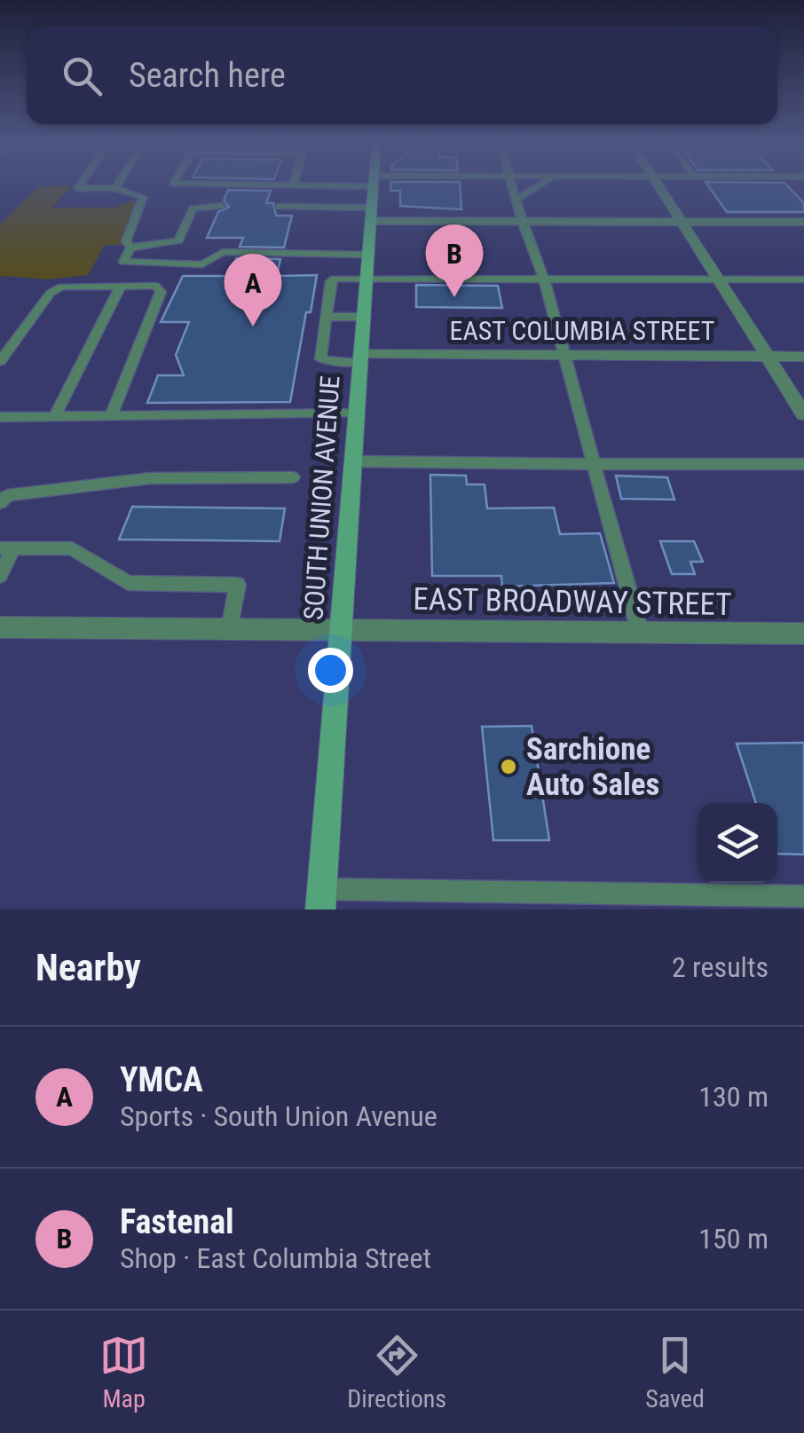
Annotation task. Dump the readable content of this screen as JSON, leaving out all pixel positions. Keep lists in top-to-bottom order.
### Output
{
  "streets": {
    "main road": ["SOUTH UNION AVENUE"],
    "street": ["EAST COLUMBIA STREET", "EAST BROADWAY STREET"]
  },
  "crossings": [
    ["EAST COLUMBIA STREET", "SOUTH UNION AVENUE"],
    ["SOUTH UNION AVENUE", "EAST BROADWAY STREET"]
  ],
  "places": ["Sarchione Auto Sales"],
  "page": {
    "search": "Search here",
    "pins": ["B", "A"],
    "heading": ["Nearby", "2 results"],
    "list": [
      {
        "mark": "A",
        "name": "YMCA",
        "note": "Sports · South Union Avenue",
        "value": "130 m"
      },
      {
        "mark": "B",
        "name": "Fastenal",
        "note": "Shop · East Columbia Street",
        "value": "150 m"
      }
    ],
    "nav": ["Map", "Directions", "Saved"]
  }
}
